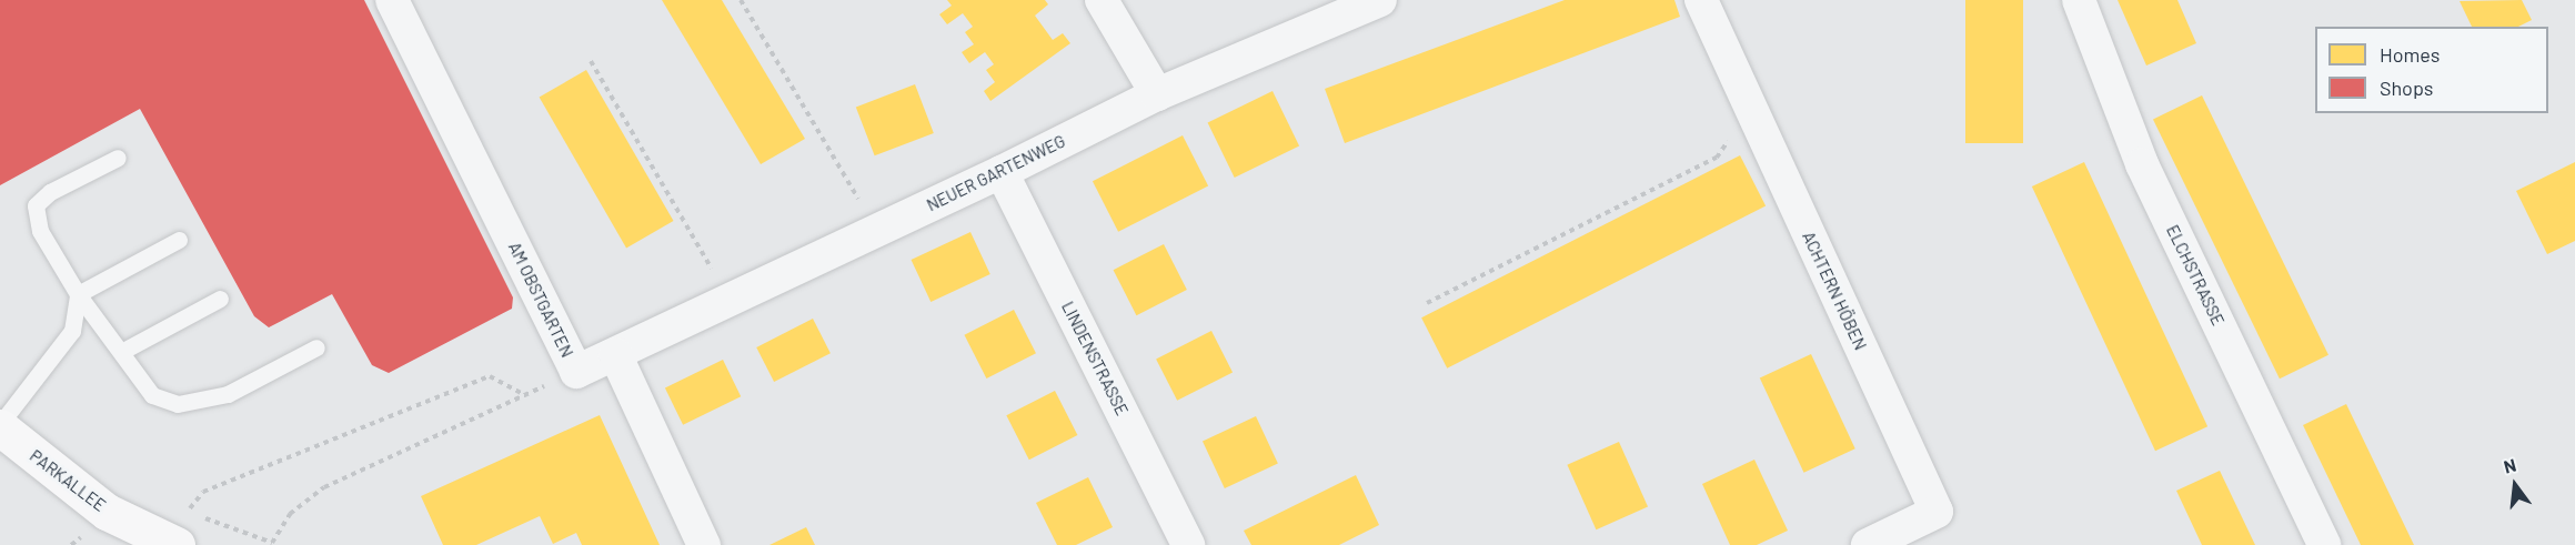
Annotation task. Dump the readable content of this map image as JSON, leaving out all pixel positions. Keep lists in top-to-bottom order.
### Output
{
  "streets": {
    "street": [
      "NEUER GARTENWEG",
      "ELCHSTRASSE",
      "ACHTERN HÖBEN",
      "AM OBSTGARTEN",
      "LINDENSTRASSE",
      "PARKALLEE"
    ]
  },
  "crossings": [
    ["NEUER GARTENWEG", "AM OBSTGARTEN"],
    ["NEUER GARTENWEG", "LINDENSTRASSE"]
  ],
  "legend": ["Homes", "Shops"],
  "north": "top"
}
